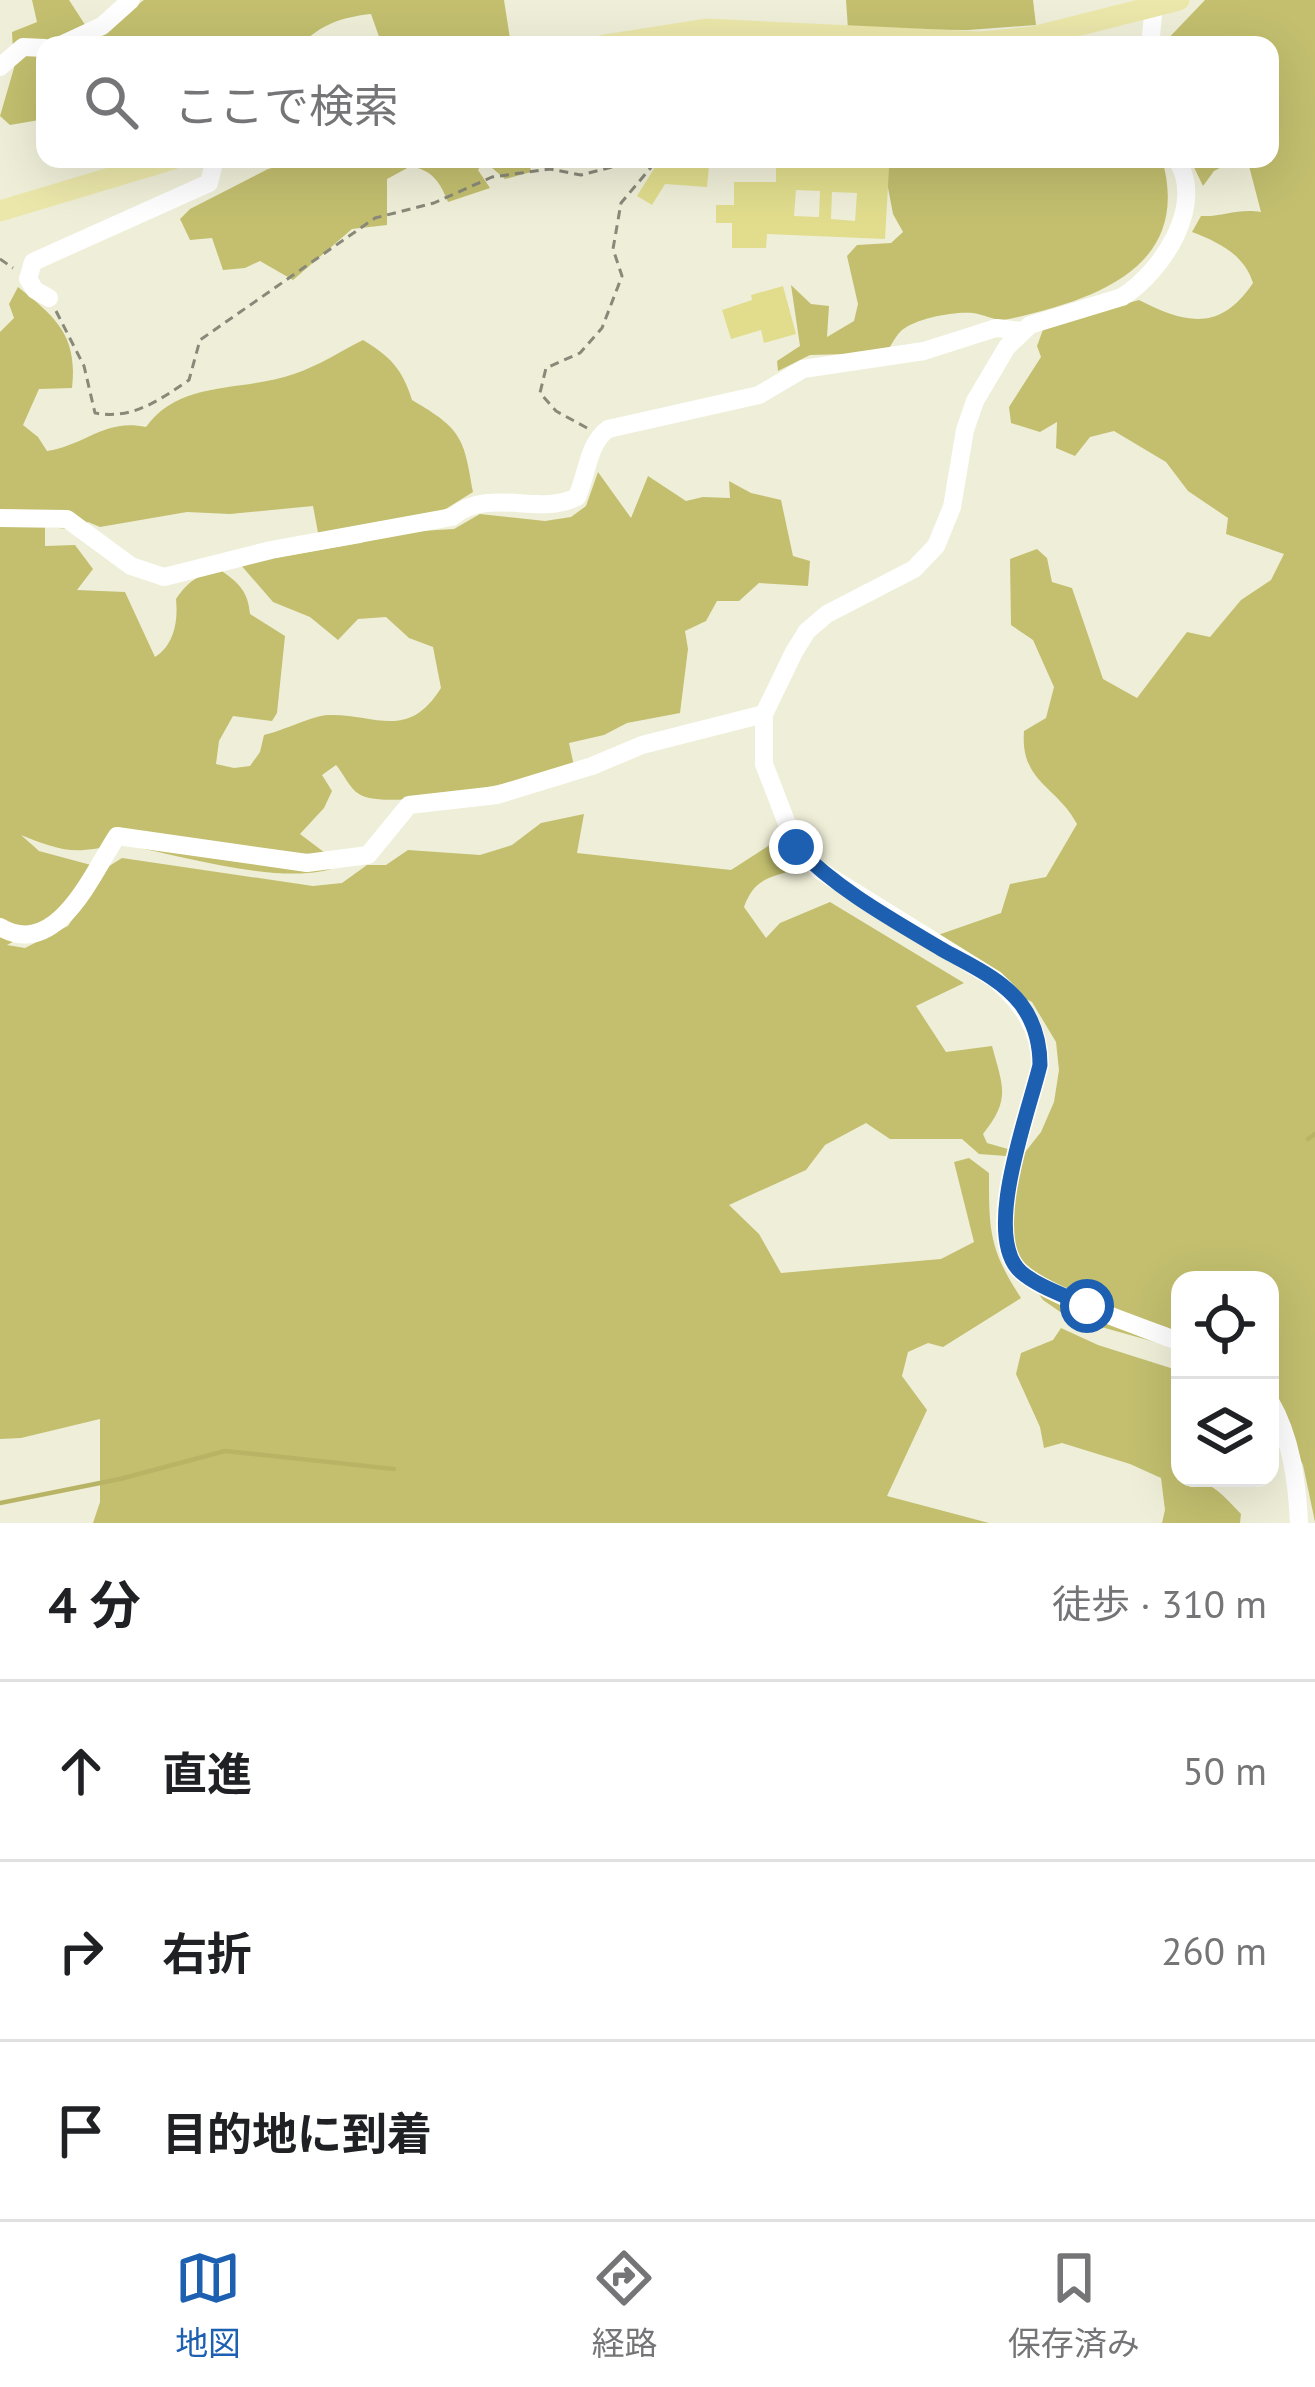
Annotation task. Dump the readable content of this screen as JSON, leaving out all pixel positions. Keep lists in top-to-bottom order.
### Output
{
  "page": {
    "search": "ここで検索",
    "heading": ["4 分", "徒歩 · 310 m"],
    "list": [
      ["直進", "50 m"],
      ["右折", "260 m"],
      "目的地に到着"
    ],
    "nav": ["地図", "経路", "保存済み"]
  }
}
